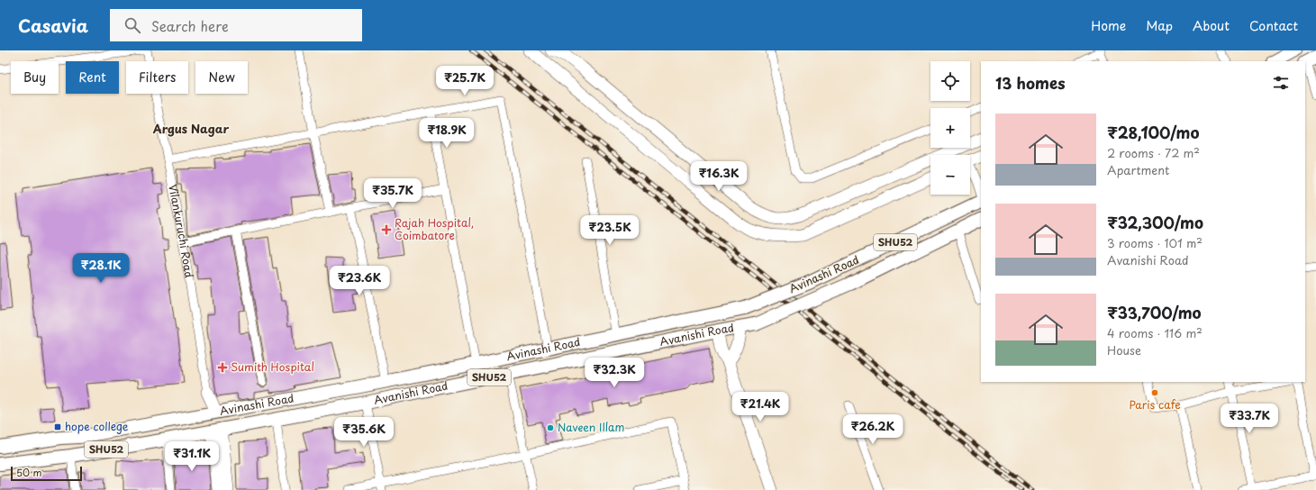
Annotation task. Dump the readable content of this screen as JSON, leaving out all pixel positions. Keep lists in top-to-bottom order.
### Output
{
  "streets": {
    "main road": [
      "Vilankuruchi Road",
      "SHU52",
      "Avinashi Road",
      "Avanishi Road"
    ]
  },
  "crossings": [
    ["Vilankuruchi Road", "Avinashi Road"],
    ["Avinashi Road", "Avanishi Road"]
  ],
  "districts": ["Argus Nagar"],
  "places": {
    "health": ["Rajah Hospital, Coimbatore", "Sumith Hospital"],
    "other": ["Paris cafe", "Naveen Illam"],
    "transit": ["hope college"]
  },
  "scale_bar": "50 m",
  "page": {
    "header": "Casavia",
    "search": "Search here",
    "nav": [
      "Home",
      "Map",
      "About",
      "Contact"
    ],
    "map_buttons": ["+", "−"],
    "chip": [
      "Buy",
      "Rent",
      "Filters",
      "New"
    ],
    "heading": "13 homes",
    "price": [
      "₹25.7K",
      "₹18.9K",
      "₹16.3K",
      "₹35.7K",
      "₹23.5K",
      "₹28.1K",
      "₹23.6K",
      "₹32.3K",
      "₹21.4K",
      "₹33.7K",
      "₹26.2K",
      "₹35.6K",
      "₹31.1K"
    ],
    "list": [
      {
        "name": "₹28,100/mo",
        "note": "2 rooms · 72 m² · Apartment"
      },
      {
        "name": "₹32,300/mo",
        "note": "3 rooms · 101 m² · Avanishi Road"
      },
      {
        "name": "₹33,700/mo",
        "note": "4 rooms · 116 m² · House"
      }
    ],
    "scale": "50 m"
  }
}
